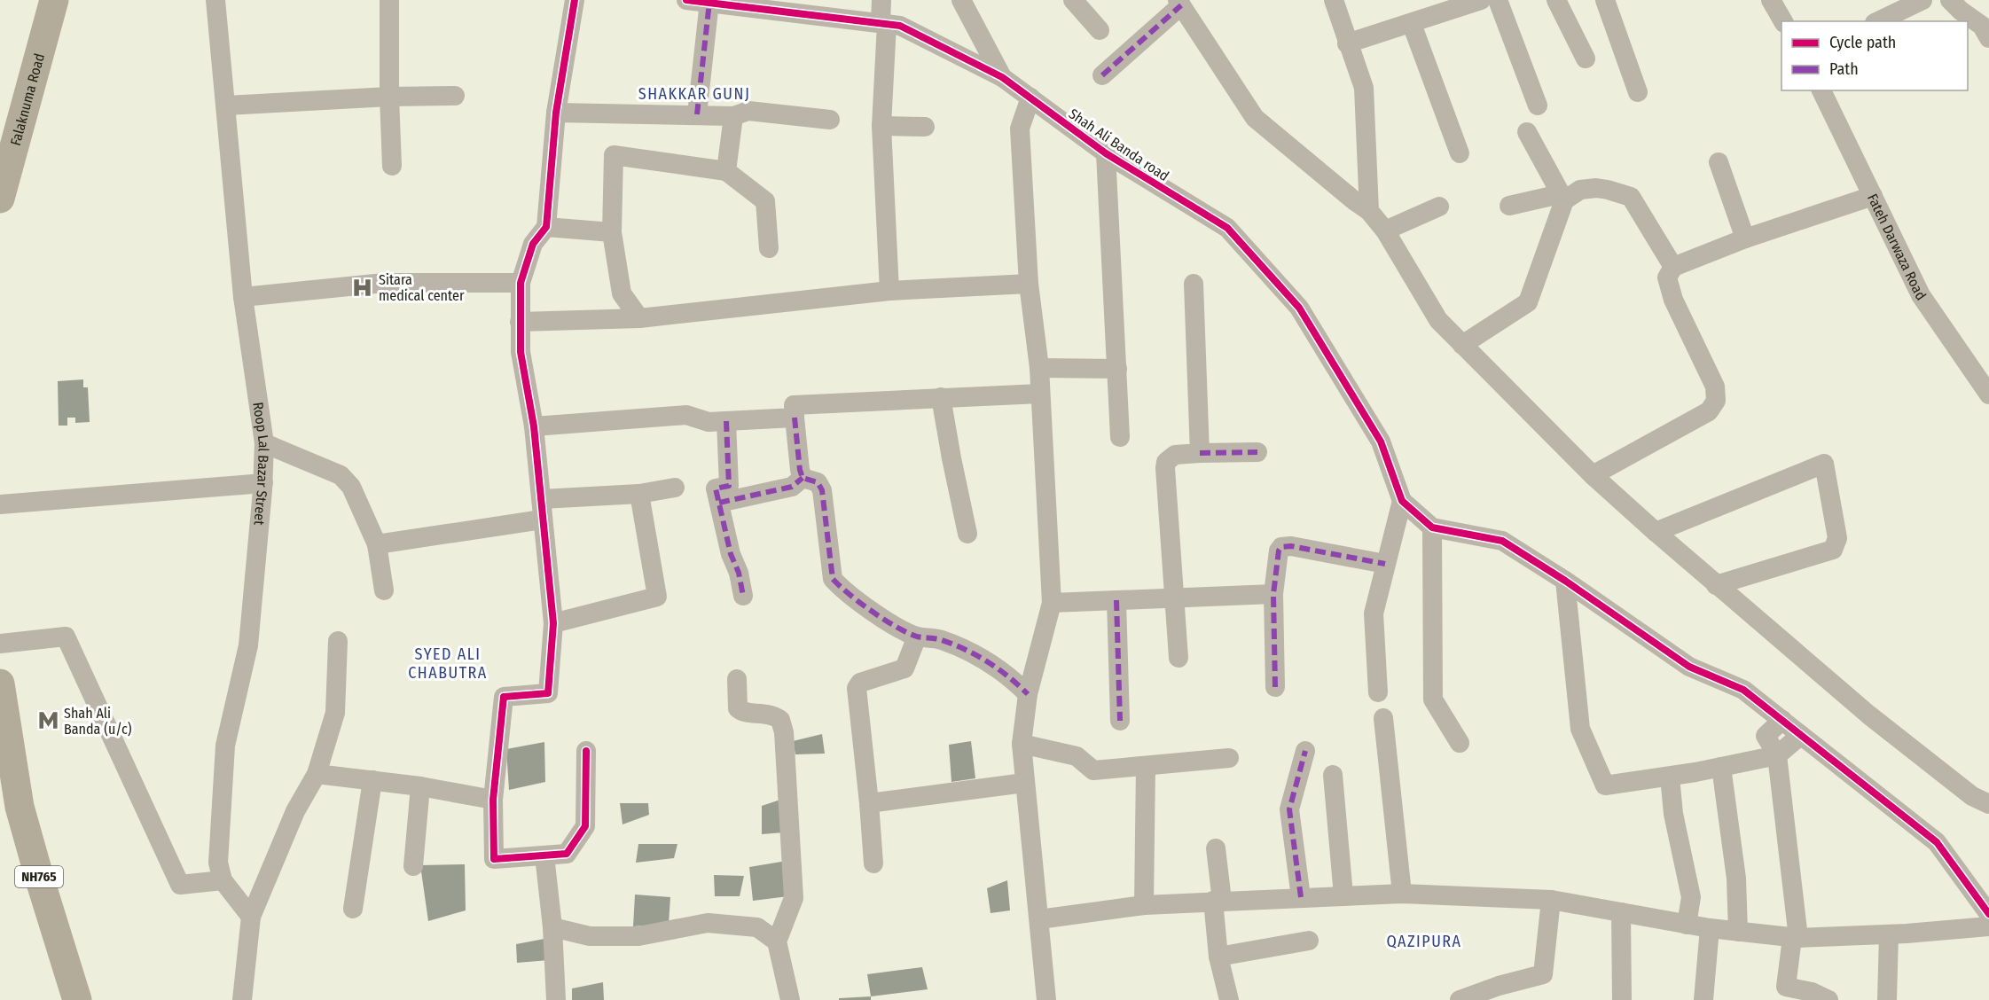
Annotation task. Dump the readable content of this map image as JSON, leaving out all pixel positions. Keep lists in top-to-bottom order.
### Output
{
  "streets": {
    "highway": ["Falaknuma Road", "NH765"],
    "street": ["Shah Ali Banda road", "Fateh Darwaza Road", "Roop Lal Bazar Street"]
  },
  "districts": ["SHAKKAR GUNJ", "SYED ALI CHABUTRA", "QAZIPURA"],
  "places": {
    "hospital": ["Sitara medical center"],
    "metro station": ["Shah Ali Banda (u/c)"]
  },
  "legend": ["Cycle path", "Path"]
}
